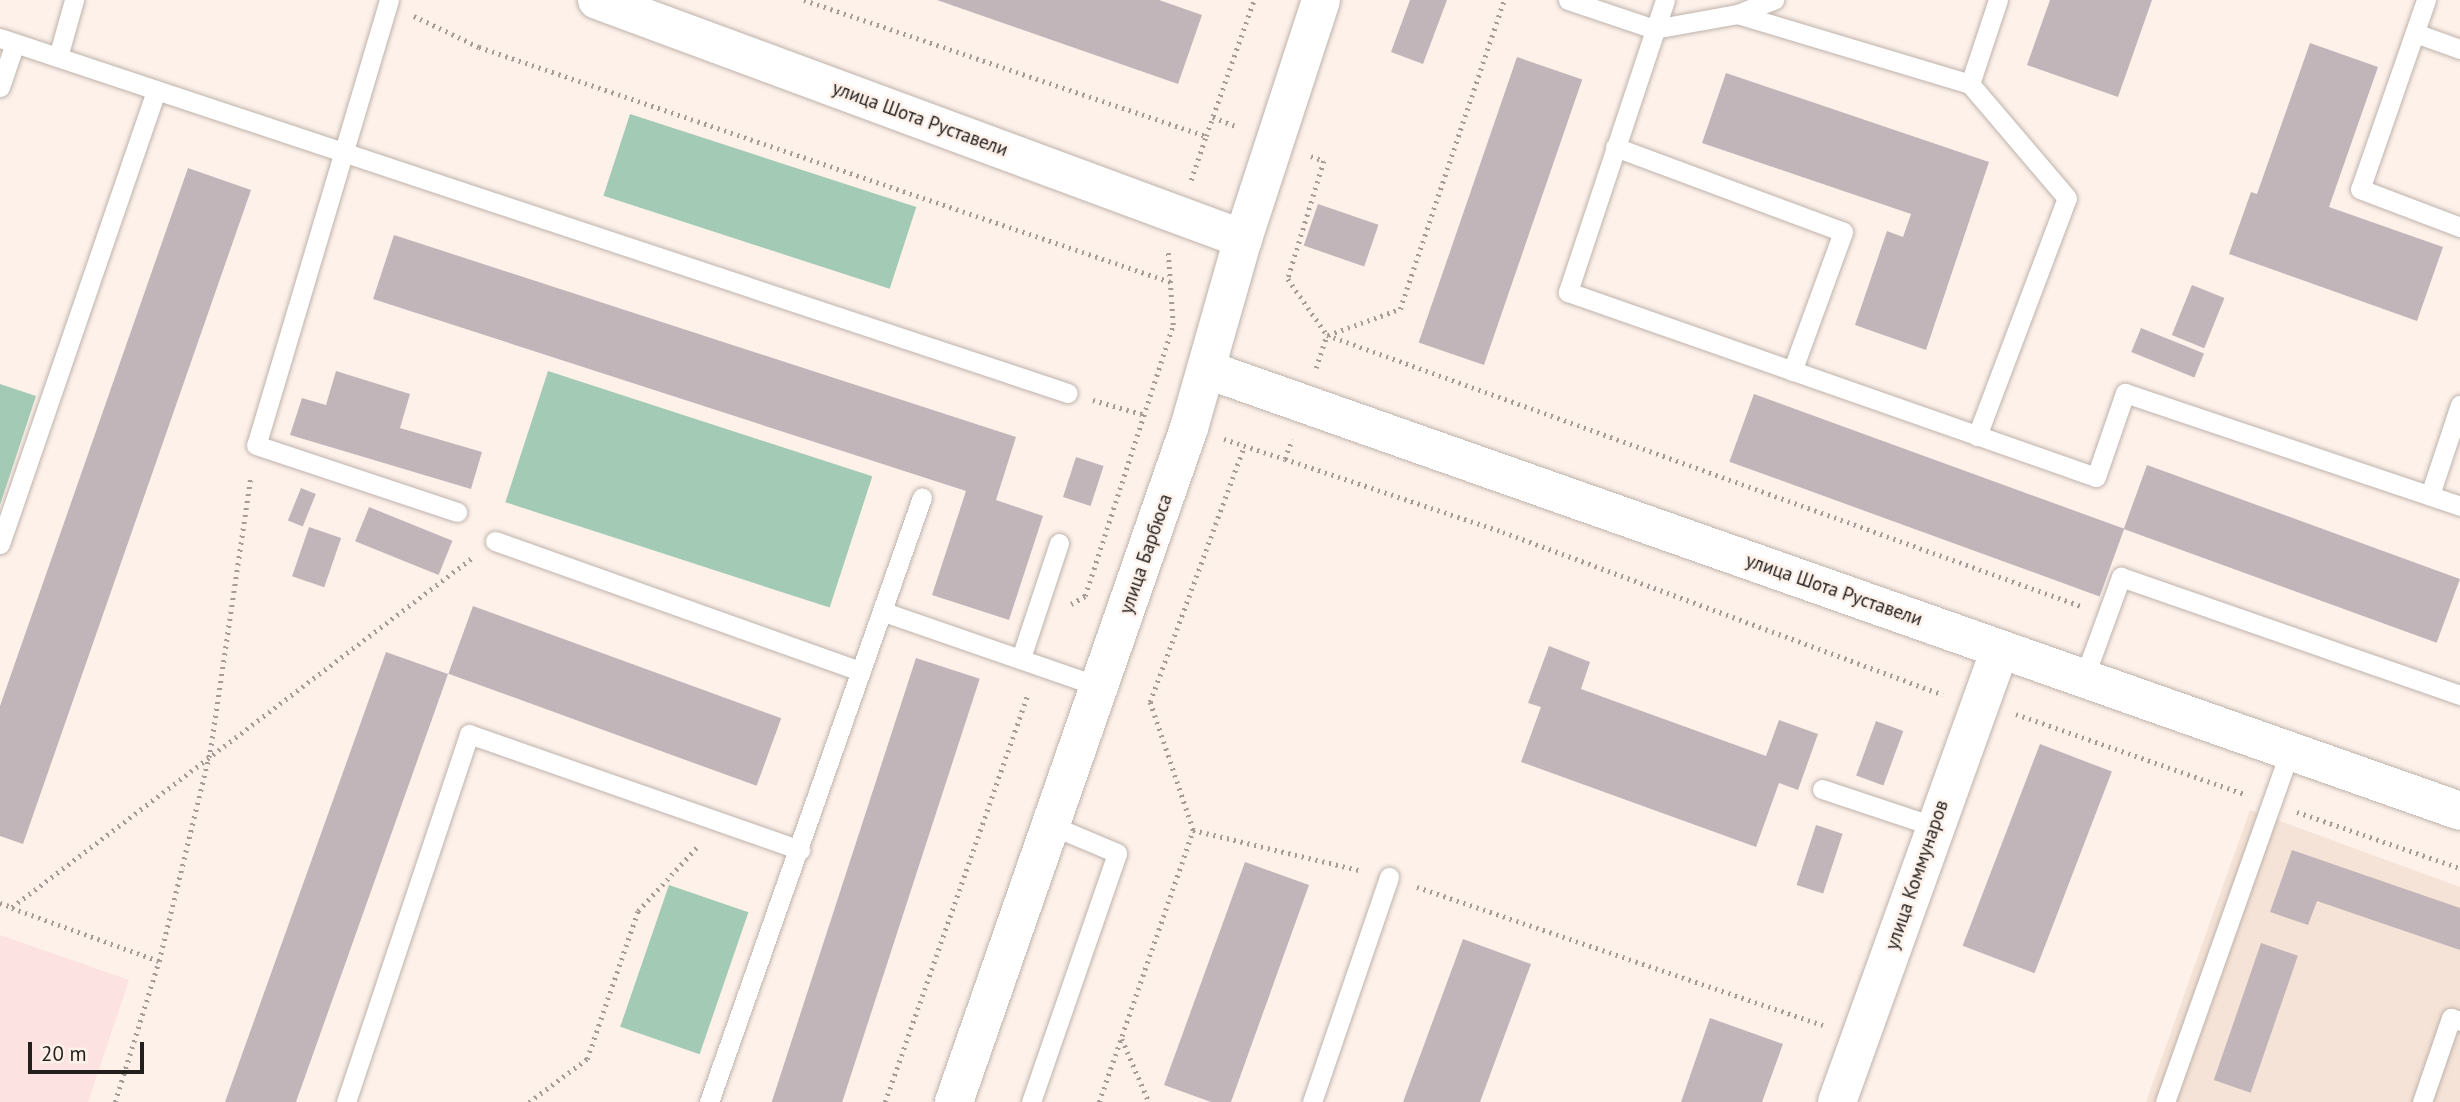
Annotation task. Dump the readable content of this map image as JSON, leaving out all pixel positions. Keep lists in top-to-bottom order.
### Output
{
  "streets": {
    "street": ["улица Шота Руставели", "улица Барбюса", "улица Коммунаров"]
  },
  "crossings": [
    ["улица Шота Руставели", "улица Барбюса"],
    ["улица Шота Руставели", "улица Коммунаров"]
  ],
  "scale_bar": "20 m"
}
